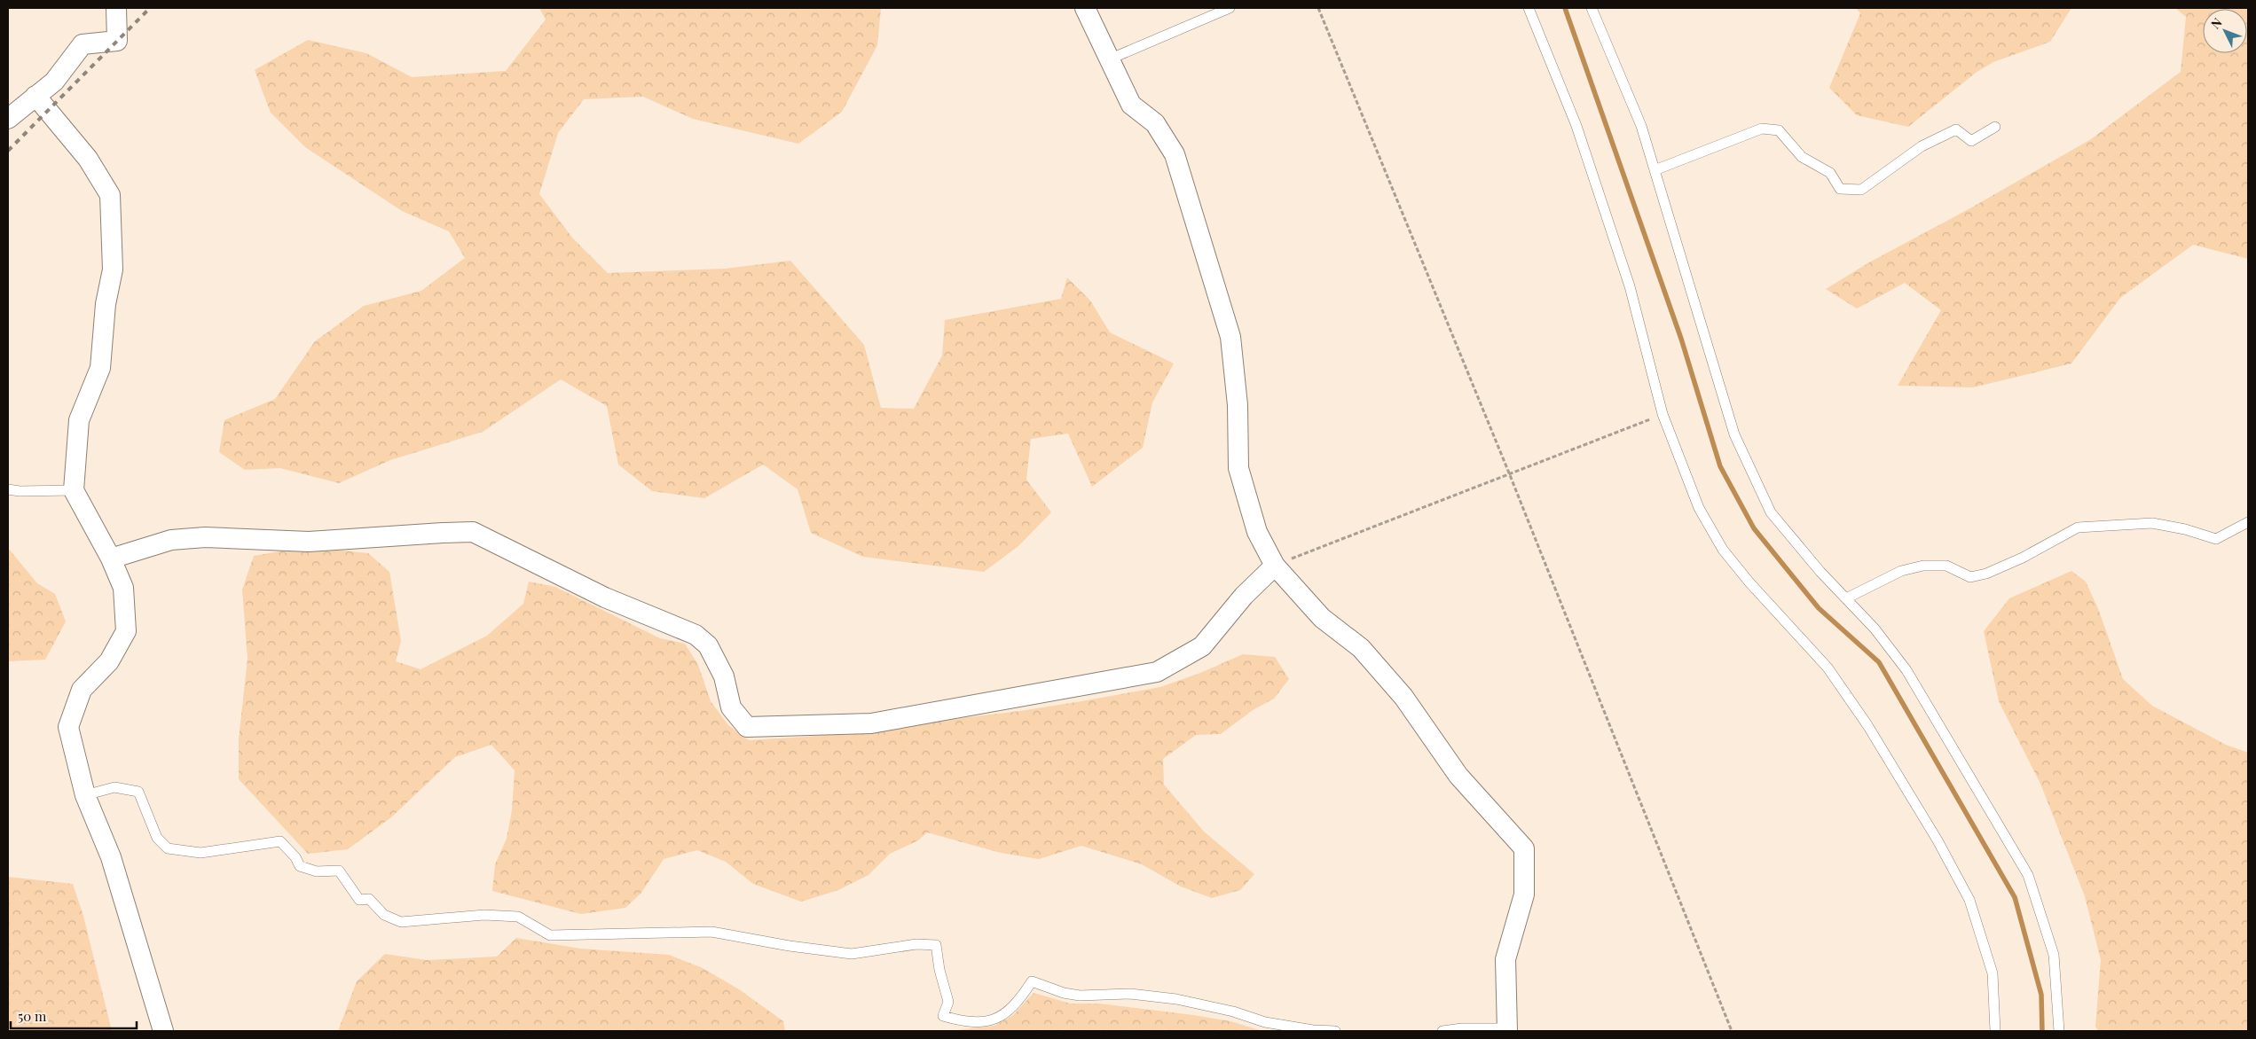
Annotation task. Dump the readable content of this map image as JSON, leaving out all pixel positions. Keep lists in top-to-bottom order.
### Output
{
  "scale_bar": "50 m",
  "north": "top left"
}
